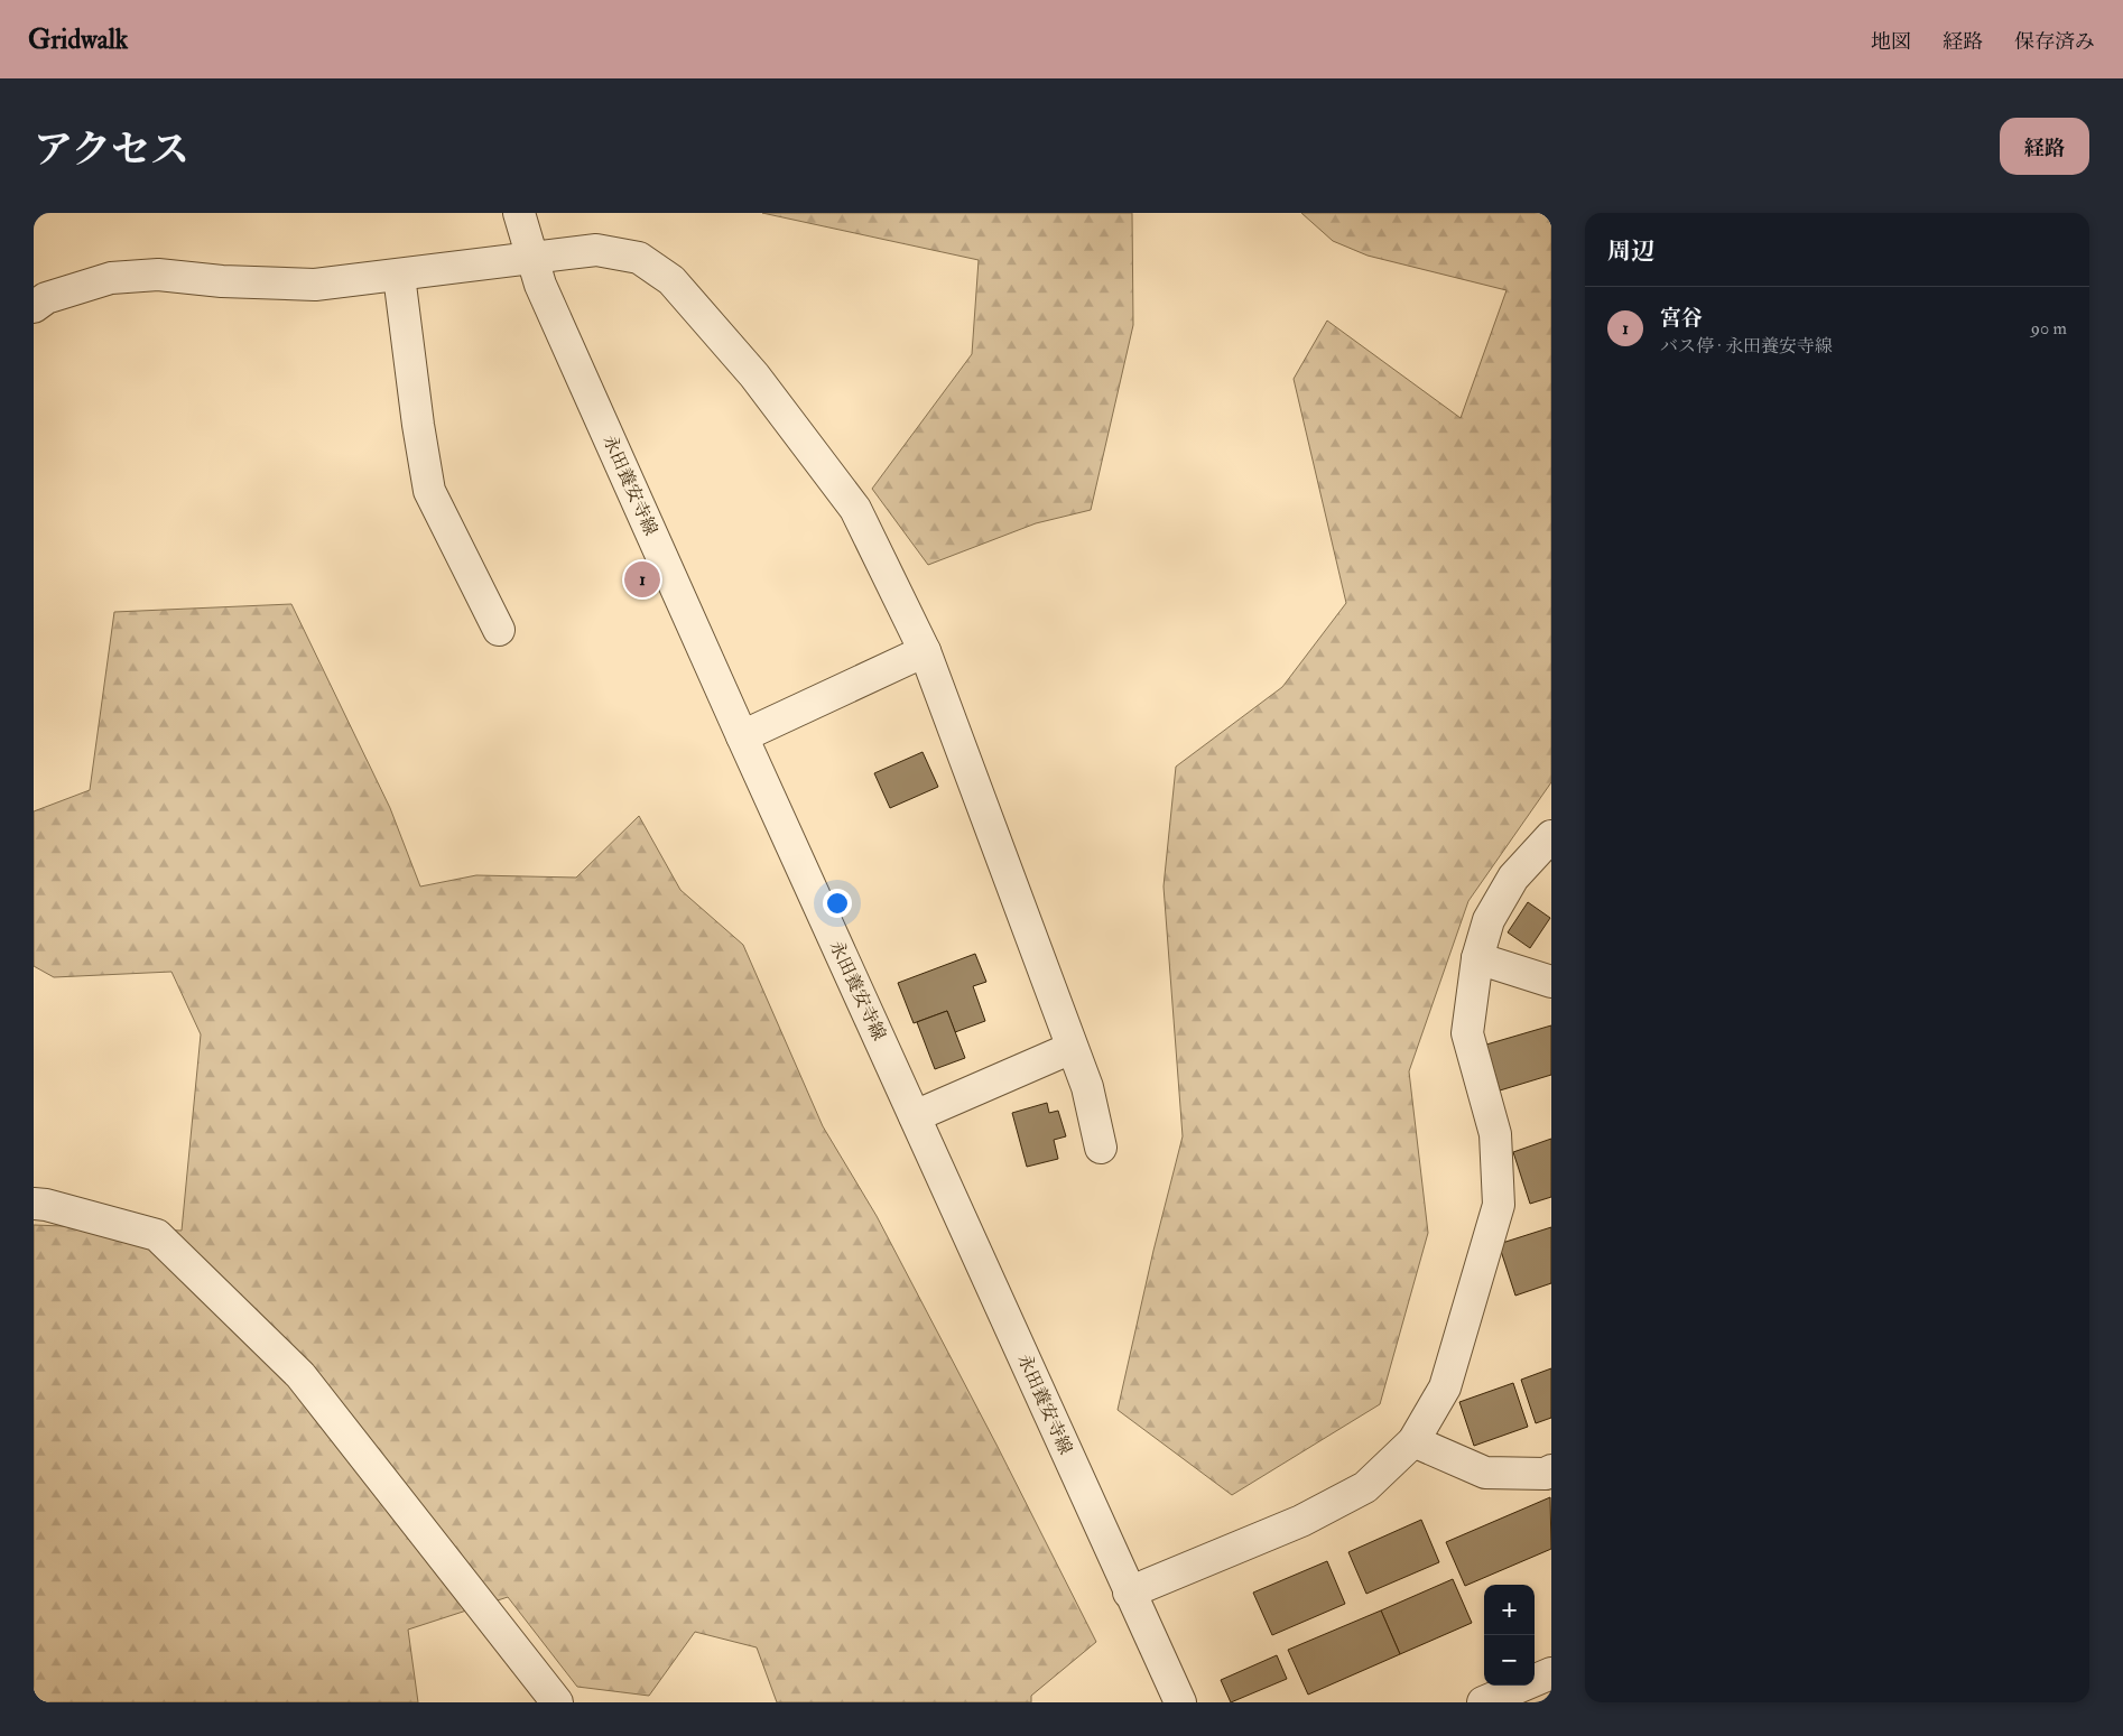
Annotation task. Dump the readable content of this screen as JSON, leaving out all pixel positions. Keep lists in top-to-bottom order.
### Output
{
  "streets": {
    "street": ["永田養安寺線"]
  },
  "page": {
    "header": "Gridwalk",
    "nav": ["地図", "経路", "保存済み"],
    "title": "アクセス",
    "buttons": "経路",
    "heading": "周辺",
    "list": [
      {
        "mark": "1",
        "name": "宮谷",
        "note": "バス停 · 永田養安寺線",
        "value": "90 m"
      }
    ],
    "pins": "1",
    "map_buttons": ["+", "−"]
  }
}
